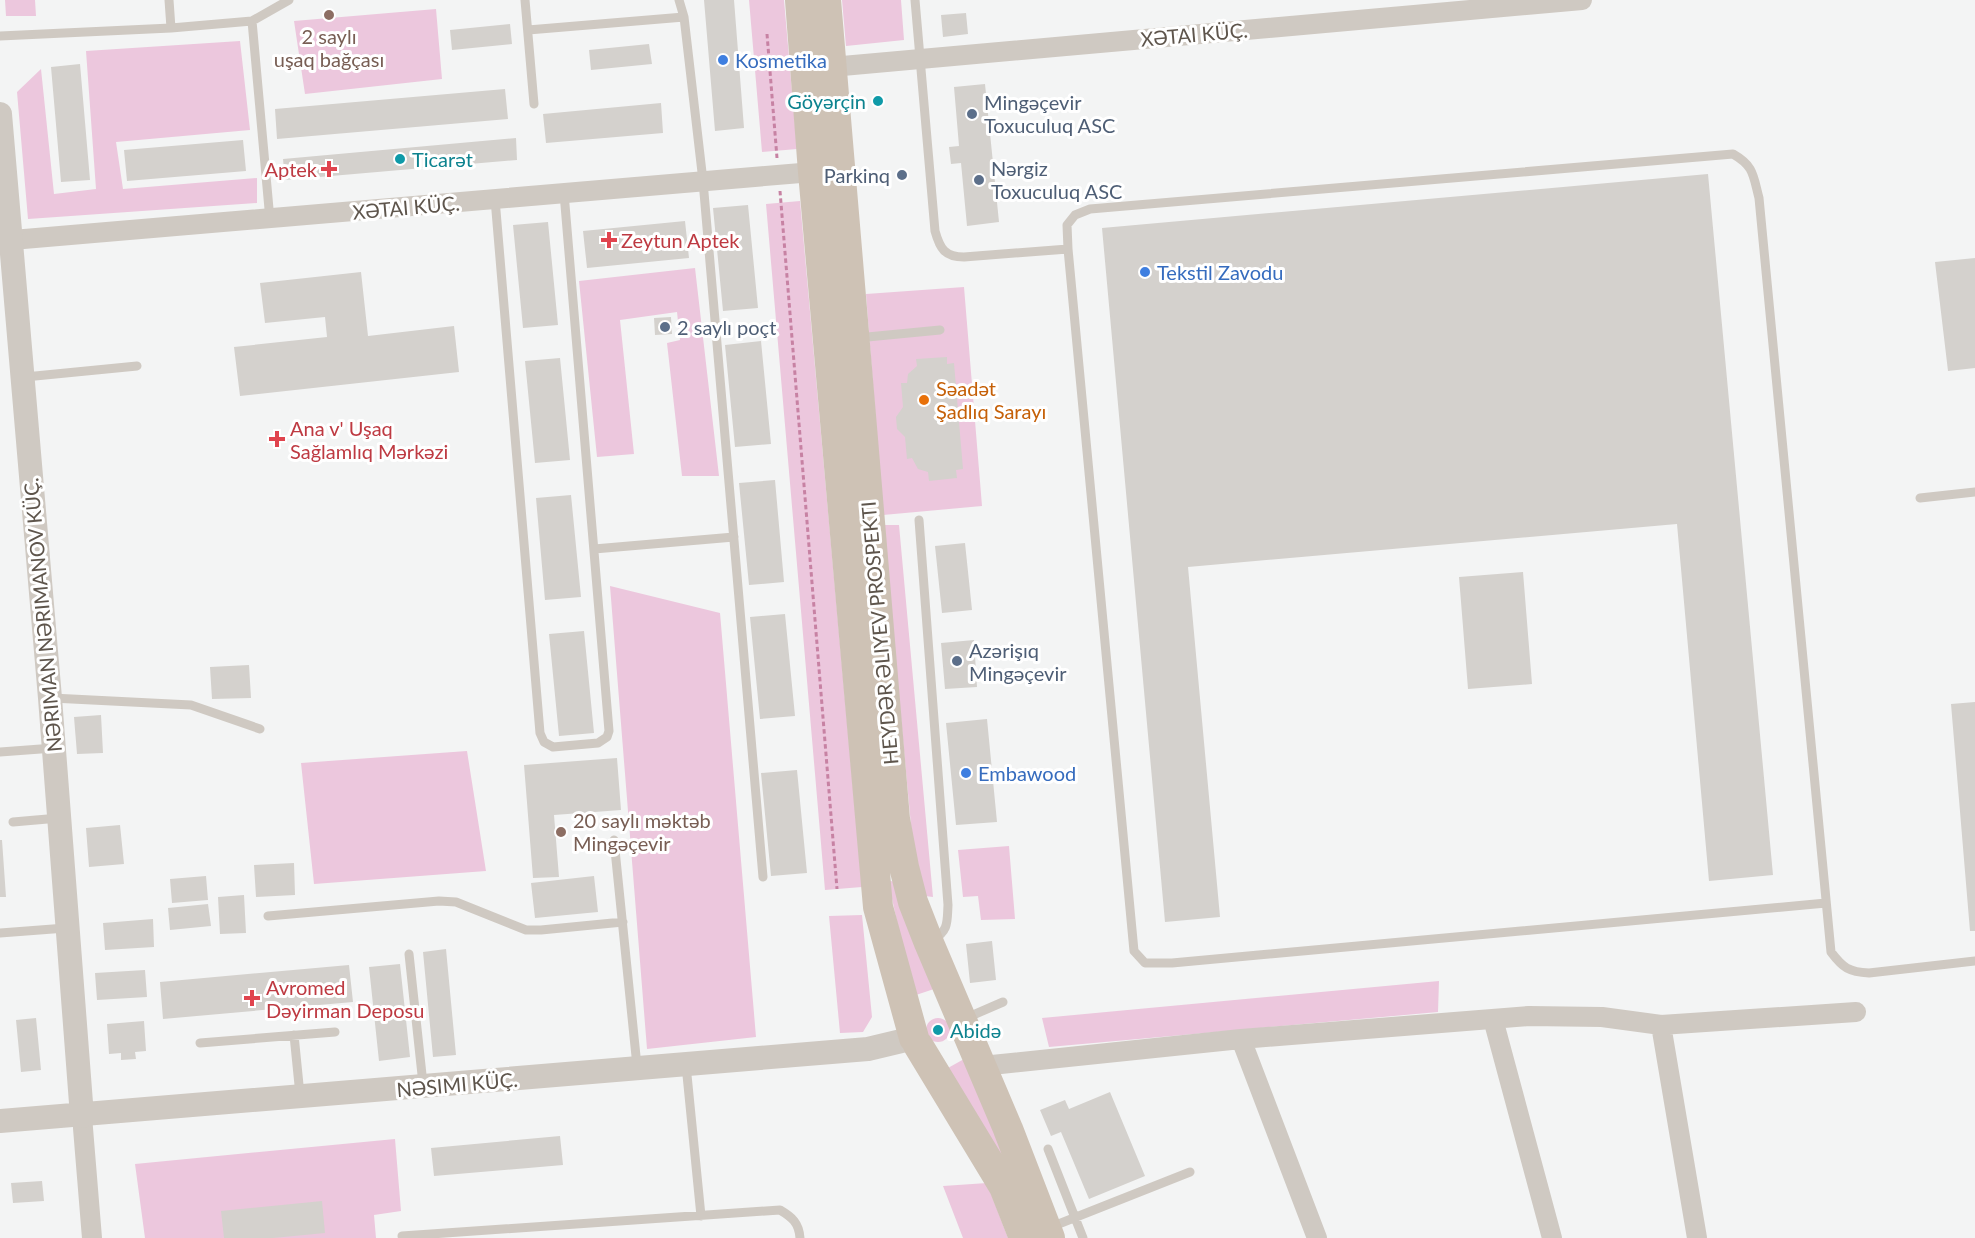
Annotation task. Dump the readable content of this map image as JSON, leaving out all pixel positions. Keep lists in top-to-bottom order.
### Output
{
  "streets": {
    "main road": ["HEYDƏR ƏLIYEV PROSPEKTI"],
    "street": ["XƏTAI KÜÇ.", "NƏRIMAN NƏRIMANOV KÜÇ.", "NƏSIMI KÜÇ."]
  },
  "crossings": [
    ["XƏTAI KÜÇ.", "NƏRIMAN NƏRIMANOV KÜÇ."],
    ["XƏTAI KÜÇ.", "HEYDƏR ƏLIYEV PROSPEKTI"],
    ["NƏRIMAN NƏRIMANOV KÜÇ.", "NƏSIMI KÜÇ."],
    ["HEYDƏR ƏLIYEV PROSPEKTI", "NƏSIMI KÜÇ."]
  ],
  "places": {
    "other": [
      "2 saylı uşaq bağçası",
      "Kosmetika",
      "Göyərçin",
      "Mingəçevir Toxuculuq ASC",
      "Ticarət",
      "Parkinq",
      "Nərgiz Toxuculuq ASC",
      "Tekstil Zavodu",
      "2 saylı poçt",
      "Səadət Şadlıq Sarayı",
      "Azərişıq Mingəçevir",
      "Embawood",
      "20 saylı məktəb Mingəçevir",
      "Abidə"
    ],
    "health": [
      "Aptek",
      "Zeytun Aptek",
      "Ana v' Uşaq Sağlamlıq Mərkəzi",
      "Avromed Dəyirman Deposu"
    ]
  }
}
